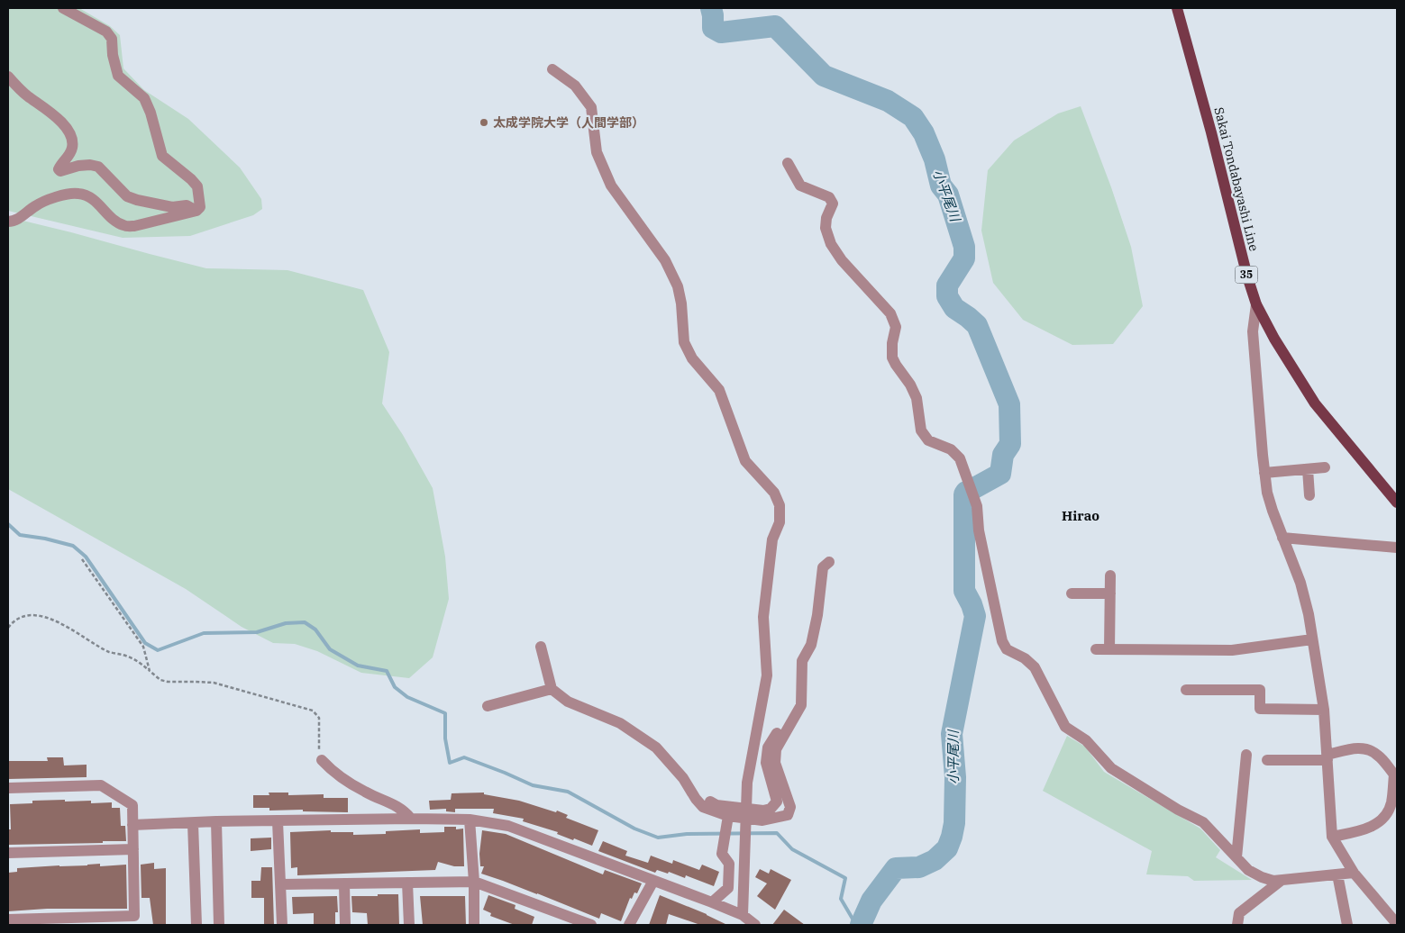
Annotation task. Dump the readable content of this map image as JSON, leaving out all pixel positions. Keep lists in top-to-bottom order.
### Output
{
  "streets": {
    "main road": ["Sakai Tondabayashi Line", "35"]
  },
  "districts": ["Hirao"],
  "water": ["小平尾川"],
  "places": ["太成学院大学（人間学部）"]
}
